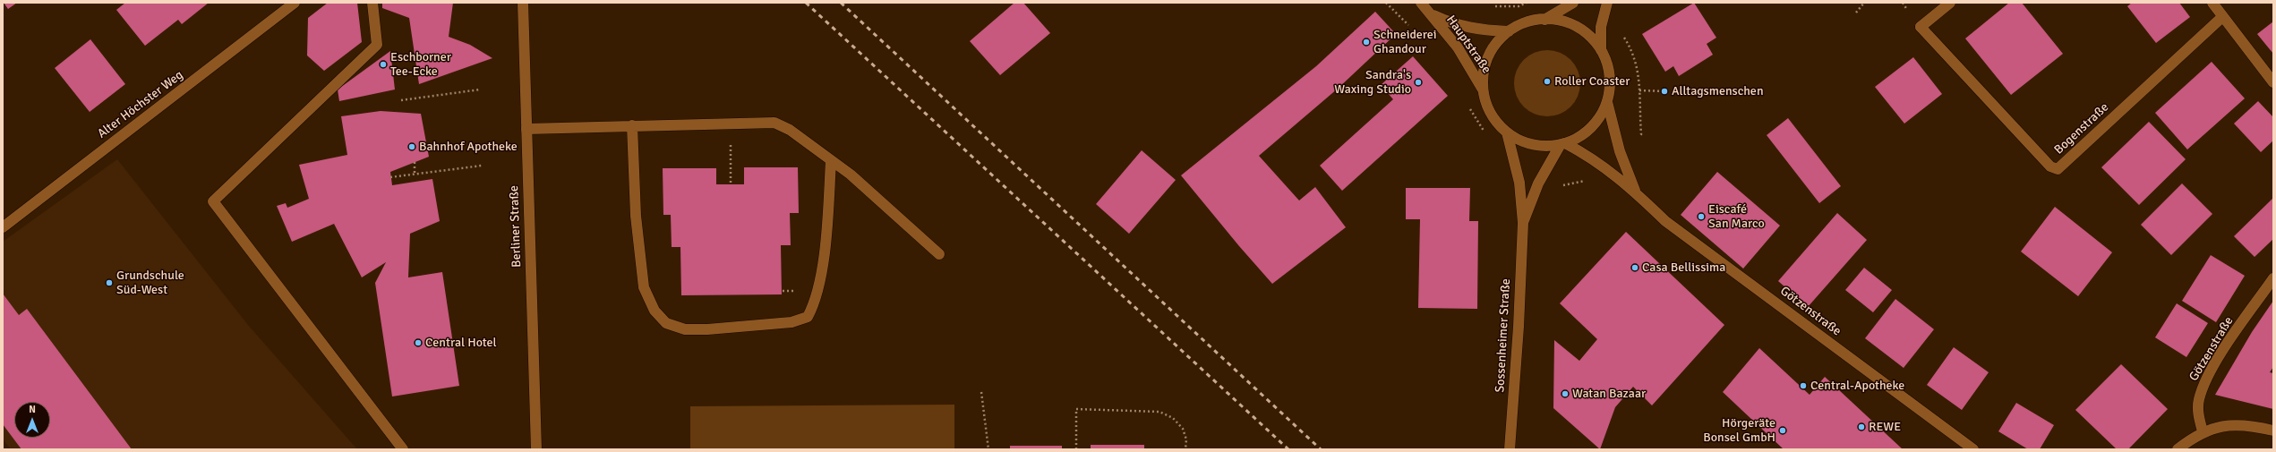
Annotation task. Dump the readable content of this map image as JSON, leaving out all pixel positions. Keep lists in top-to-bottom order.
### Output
{
  "streets": {
    "street": [
      "Hauptstraße",
      "Alter Höchster Weg",
      "Bogenstraße",
      "Berliner Straße",
      "Götzenstraße",
      "Sossenheimer Straße"
    ]
  },
  "crossings": [
    ["Hauptstraße", "Götzenstraße"],
    ["Hauptstraße", "Sossenheimer Straße"],
    ["Götzenstraße", "Sossenheimer Straße"]
  ],
  "places": [
    "Schneiderei Ghandour",
    "Eschborner Tee-Ecke",
    "Roller Coaster",
    "Sandra's Waxing Studio",
    "Alltagsmenschen",
    "Bahnhof Apotheke",
    "Eiscafé San Marco",
    "Casa Bellissima",
    "Grundschule Süd-West",
    "Central Hotel",
    "Central-Apotheke",
    "Watan Bazaar",
    "REWE",
    "Hörgeräte Bonsel GmbH"
  ],
  "north": "top"
}
